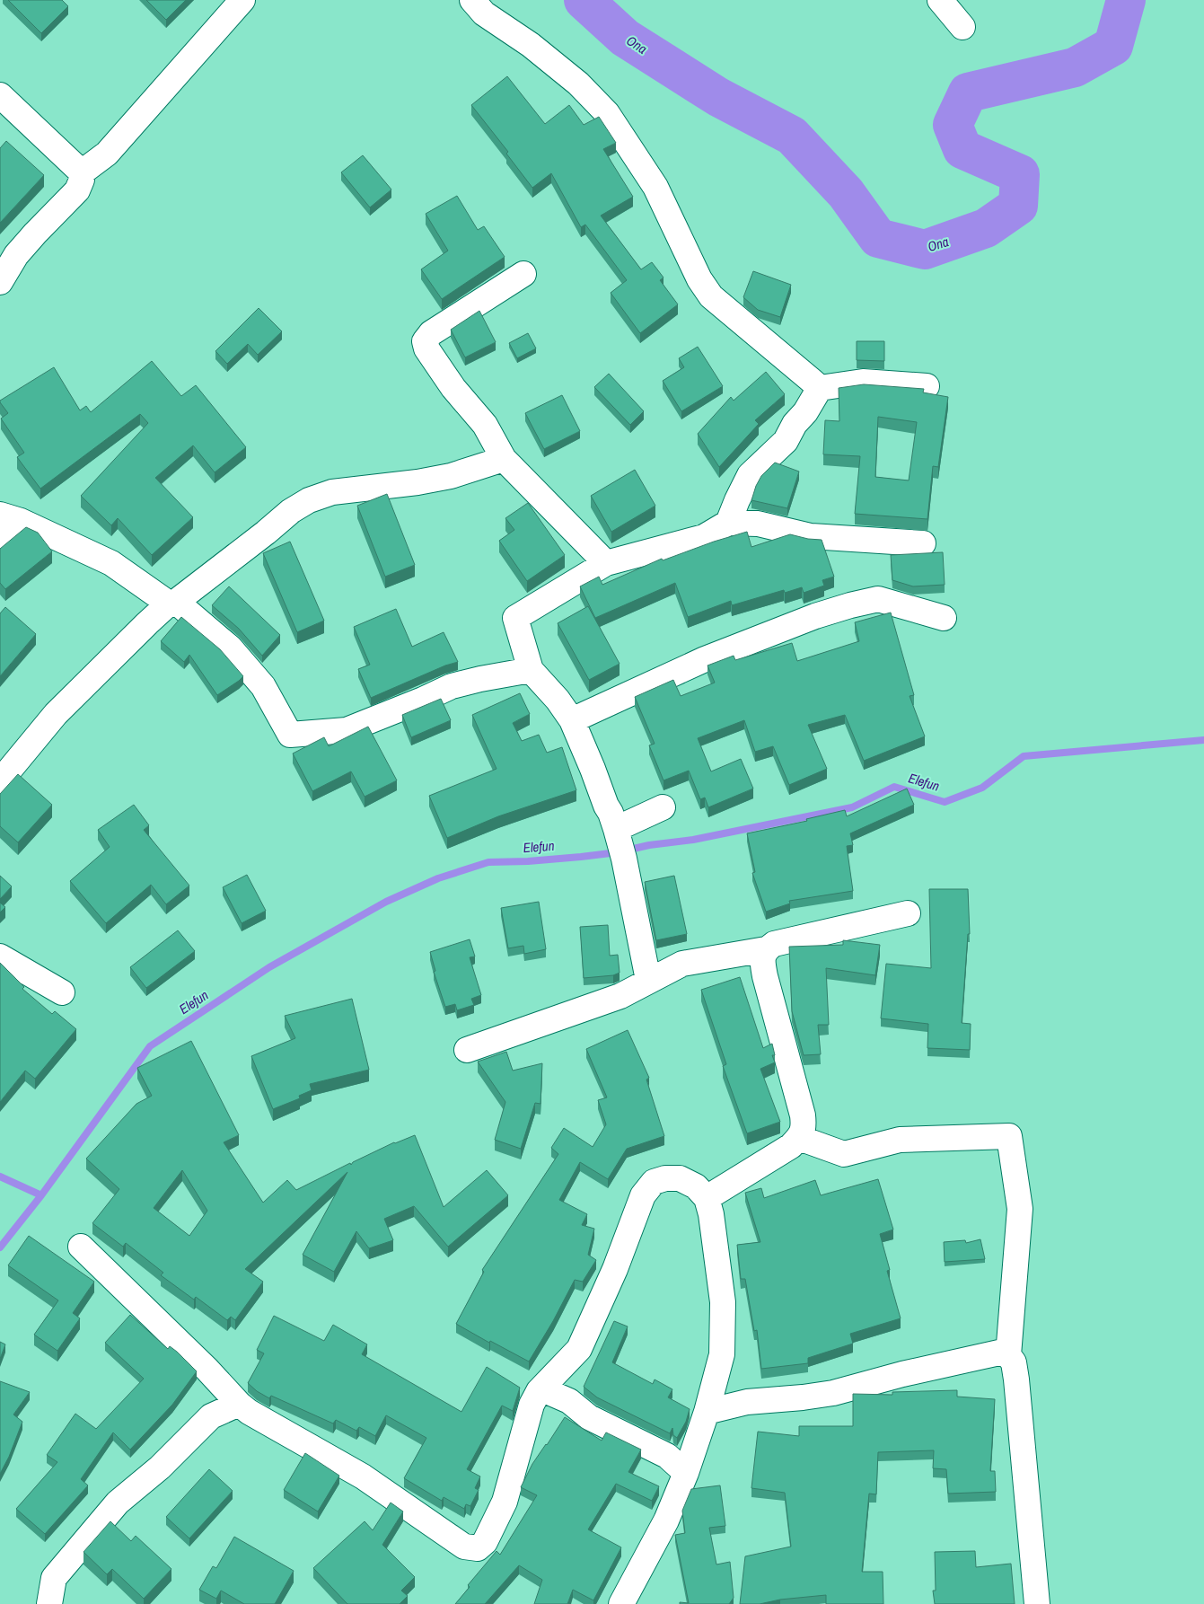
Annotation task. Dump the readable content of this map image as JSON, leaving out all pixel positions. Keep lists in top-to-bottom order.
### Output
{
  "water": ["Ona", "Elefun"]
}
